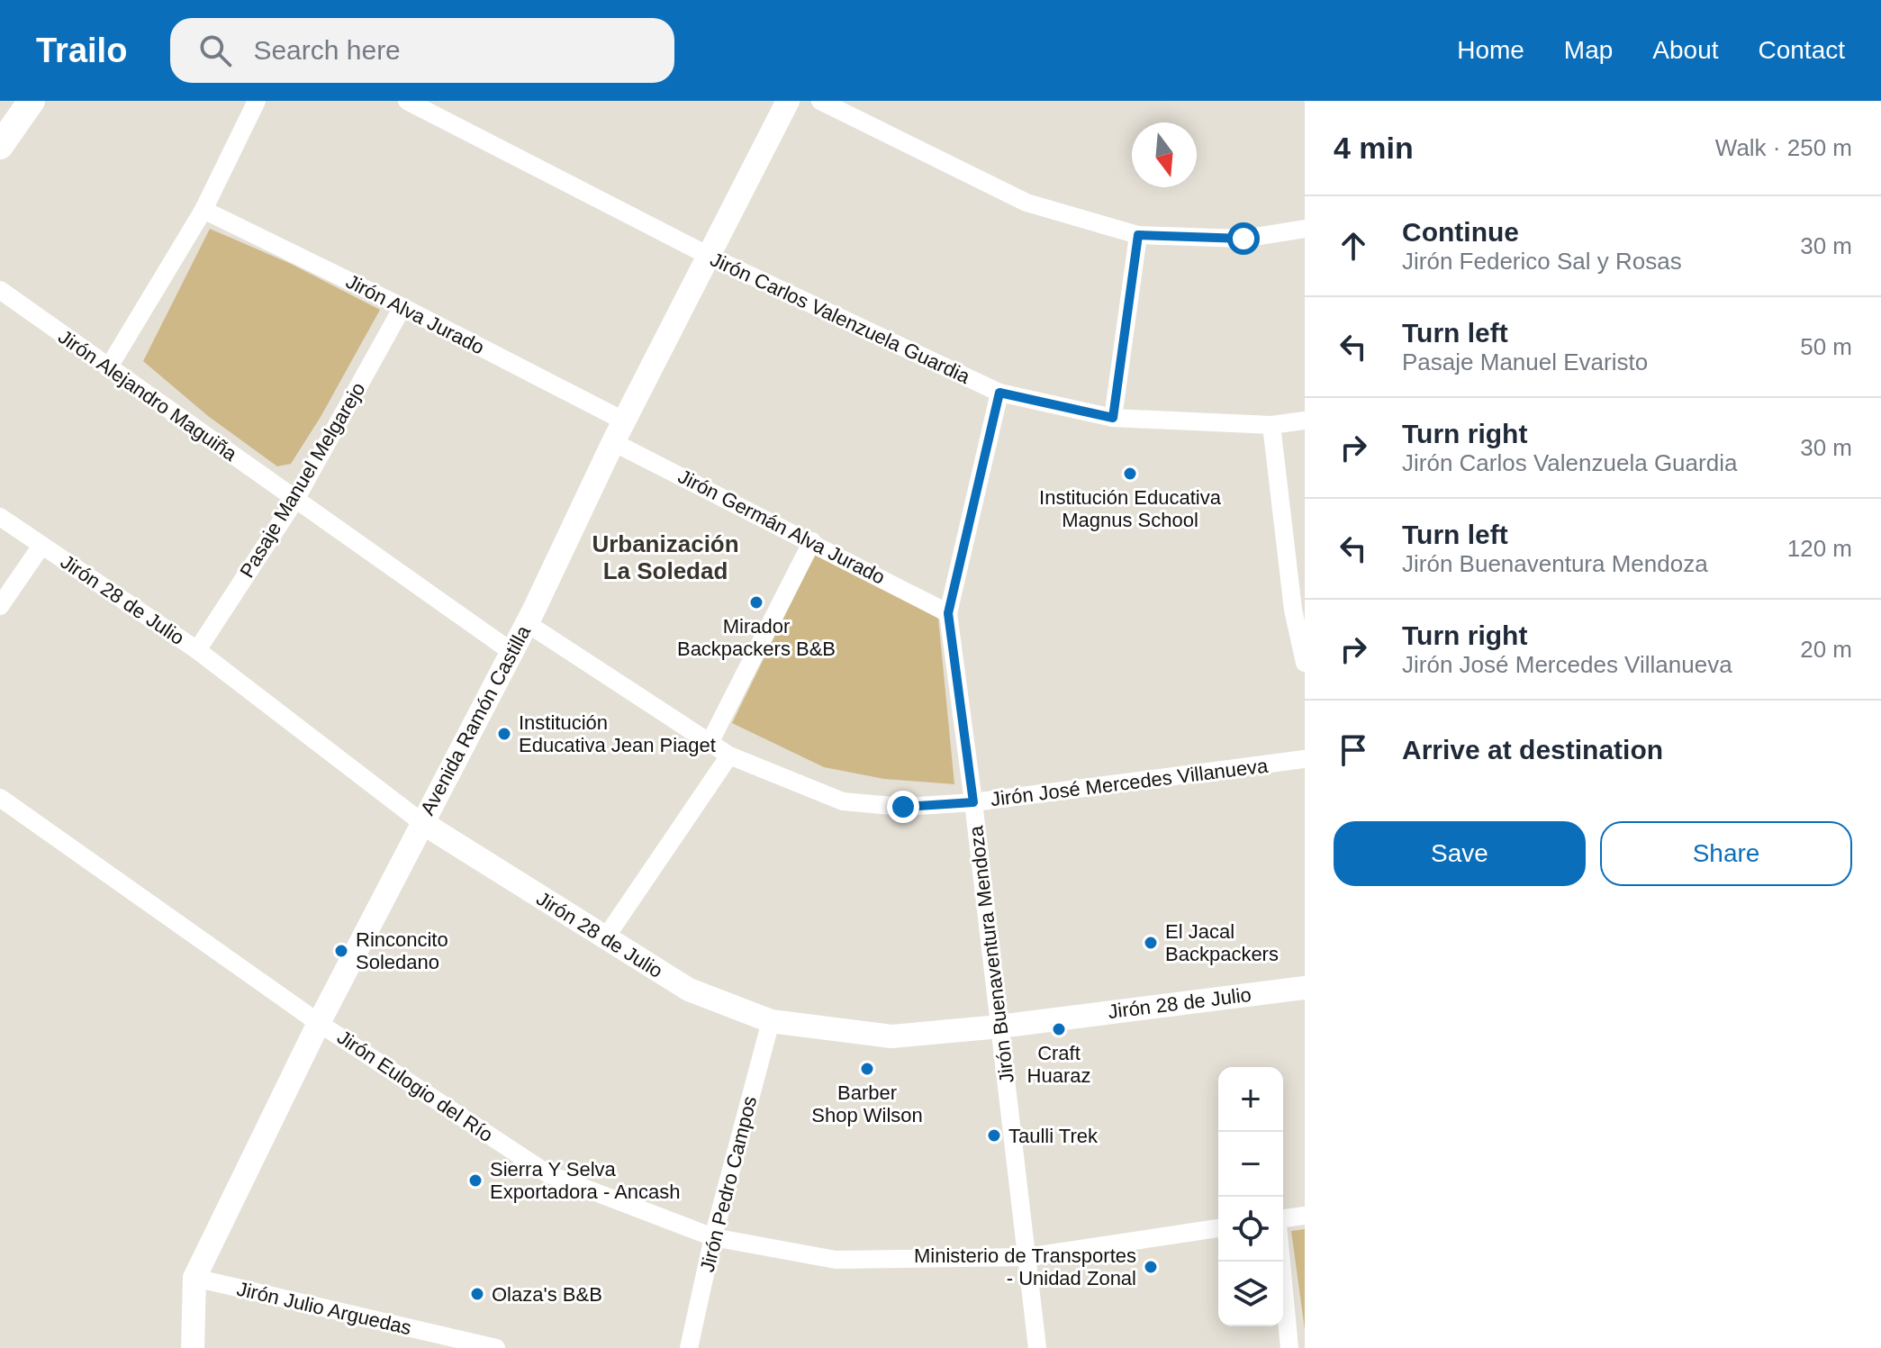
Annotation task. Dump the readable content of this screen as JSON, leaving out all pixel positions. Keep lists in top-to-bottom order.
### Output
{
  "streets": {
    "street": [
      "Jirón Alva Jurado",
      "Jirón Carlos Valenzuela Guardia",
      "Jirón Alejandro Maguiña",
      "Pasaje Manuel Melgarejo",
      "Jirón Germán Alva Jurado",
      "Jirón 28 de Julio",
      "Avenida Ramón Castilla",
      "Jirón José Mercedes Villanueva",
      "Jirón Buenaventura Mendoza",
      "Jirón Eulogio del Río",
      "Jirón Pedro Campos",
      "Jirón Julio Arguedas"
    ]
  },
  "crossings": [
    ["Jirón Alva Jurado", "Pasaje Manuel Melgarejo"],
    ["Jirón Alva Jurado", "Avenida Ramón Castilla"],
    ["Jirón Carlos Valenzuela Guardia", "Avenida Ramón Castilla"],
    ["Jirón Carlos Valenzuela Guardia", "Jirón Buenaventura Mendoza"],
    ["Jirón Alejandro Maguiña", "Pasaje Manuel Melgarejo"],
    ["Jirón Alejandro Maguiña", "Avenida Ramón Castilla"],
    ["Pasaje Manuel Melgarejo", "Jirón 28 de Julio"],
    ["Jirón Germán Alva Jurado", "Avenida Ramón Castilla"],
    ["Jirón Germán Alva Jurado", "Jirón Buenaventura Mendoza"],
    ["Jirón 28 de Julio", "Avenida Ramón Castilla"],
    ["Jirón 28 de Julio", "Jirón Buenaventura Mendoza"],
    ["Jirón 28 de Julio", "Jirón Pedro Campos"],
    ["Avenida Ramón Castilla", "Jirón José Mercedes Villanueva"],
    ["Avenida Ramón Castilla", "Jirón Eulogio del Río"],
    ["Avenida Ramón Castilla", "Jirón Julio Arguedas"],
    ["Jirón José Mercedes Villanueva", "Jirón Buenaventura Mendoza"],
    ["Jirón Buenaventura Mendoza", "Jirón Eulogio del Río"],
    ["Jirón Eulogio del Río", "Jirón Pedro Campos"]
  ],
  "districts": ["Urbanización La Soledad"],
  "places": [
    "Institución Educativa Magnus School",
    "Mirador Backpackers B&B",
    "Institución Educativa Jean Piaget",
    "El Jacal Backpackers",
    "Rinconcito Soledano",
    "Craft Huaraz",
    "Barber Shop Wilson",
    "Taulli Trek",
    "Sierra Y Selva Exportadora - Ancash",
    "Ministerio de Transportes - Unidad Zonal",
    "Olaza's B&B"
  ],
  "north": "bottom",
  "page": {
    "header": "Trailo",
    "search": "Search here",
    "nav": [
      "Home",
      "Map",
      "About",
      "Contact"
    ],
    "heading": ["4 min", "Walk · 250 m"],
    "list": [
      ["Continue", "Jirón Federico Sal y Rosas", "30 m"],
      ["Turn left", "Pasaje Manuel Evaristo", "50 m"],
      ["Turn right", "Jirón Carlos Valenzuela Guardia", "30 m"],
      ["Turn left", "Jirón Buenaventura Mendoza", "120 m"],
      ["Turn right", "Jirón José Mercedes Villanueva", "20 m"],
      "Arrive at destination"
    ],
    "buttons": ["Save", "Share"],
    "map_buttons": ["+", "−"]
  }
}
